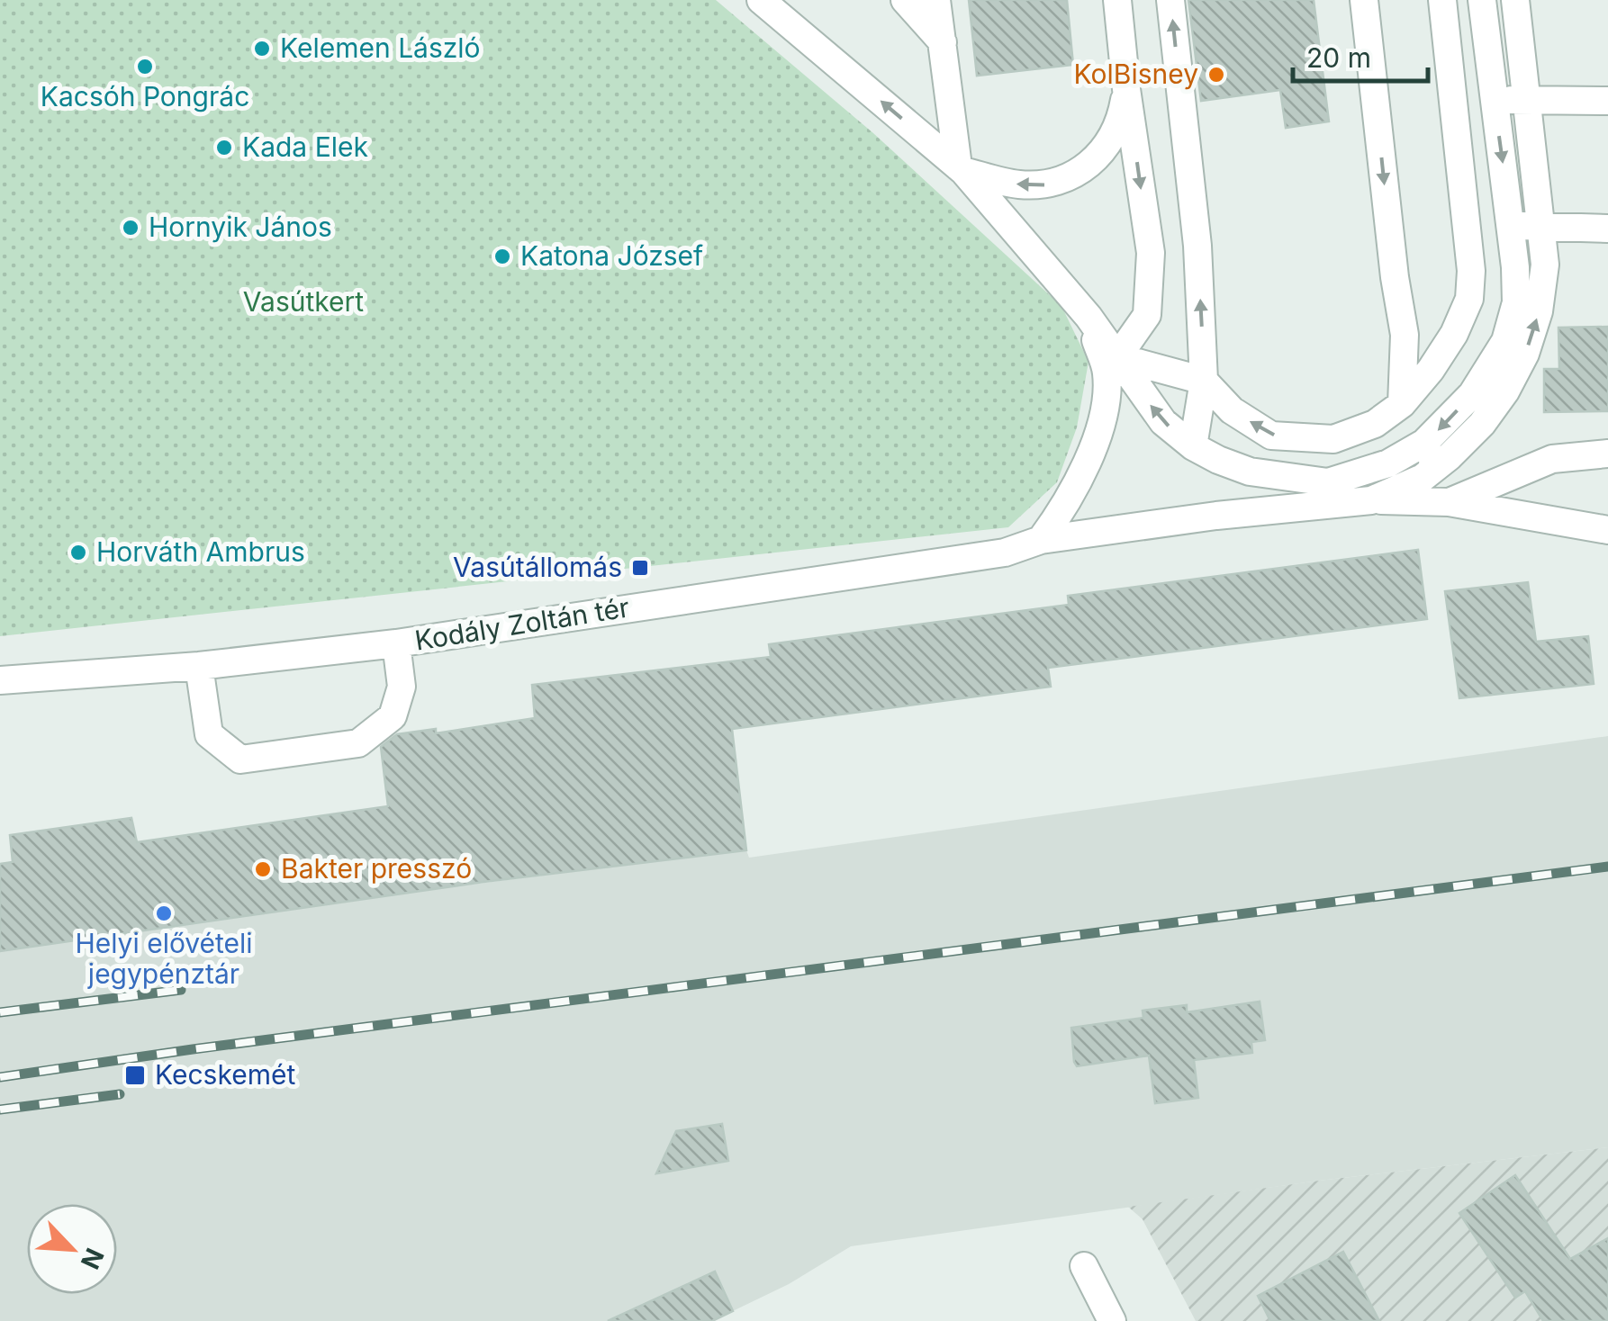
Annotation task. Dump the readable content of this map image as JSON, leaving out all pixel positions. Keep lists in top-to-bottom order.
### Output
{
  "streets": {
    "street": ["Kodály Zoltán tér"]
  },
  "parks": ["Vasútkert"],
  "places": {
    "other": [
      "Kelemen László",
      "Kacsóh Pongrác",
      "KolBisney",
      "Kada Elek",
      "Hornyik János",
      "Katona József",
      "Horváth Ambrus",
      "Bakter presszó",
      "Helyi elővételi jegypénztár"
    ],
    "transit": ["Vasútállomás", "Kecskemét"]
  },
  "scale_bar": "20 m",
  "north": "bottom right"
}
